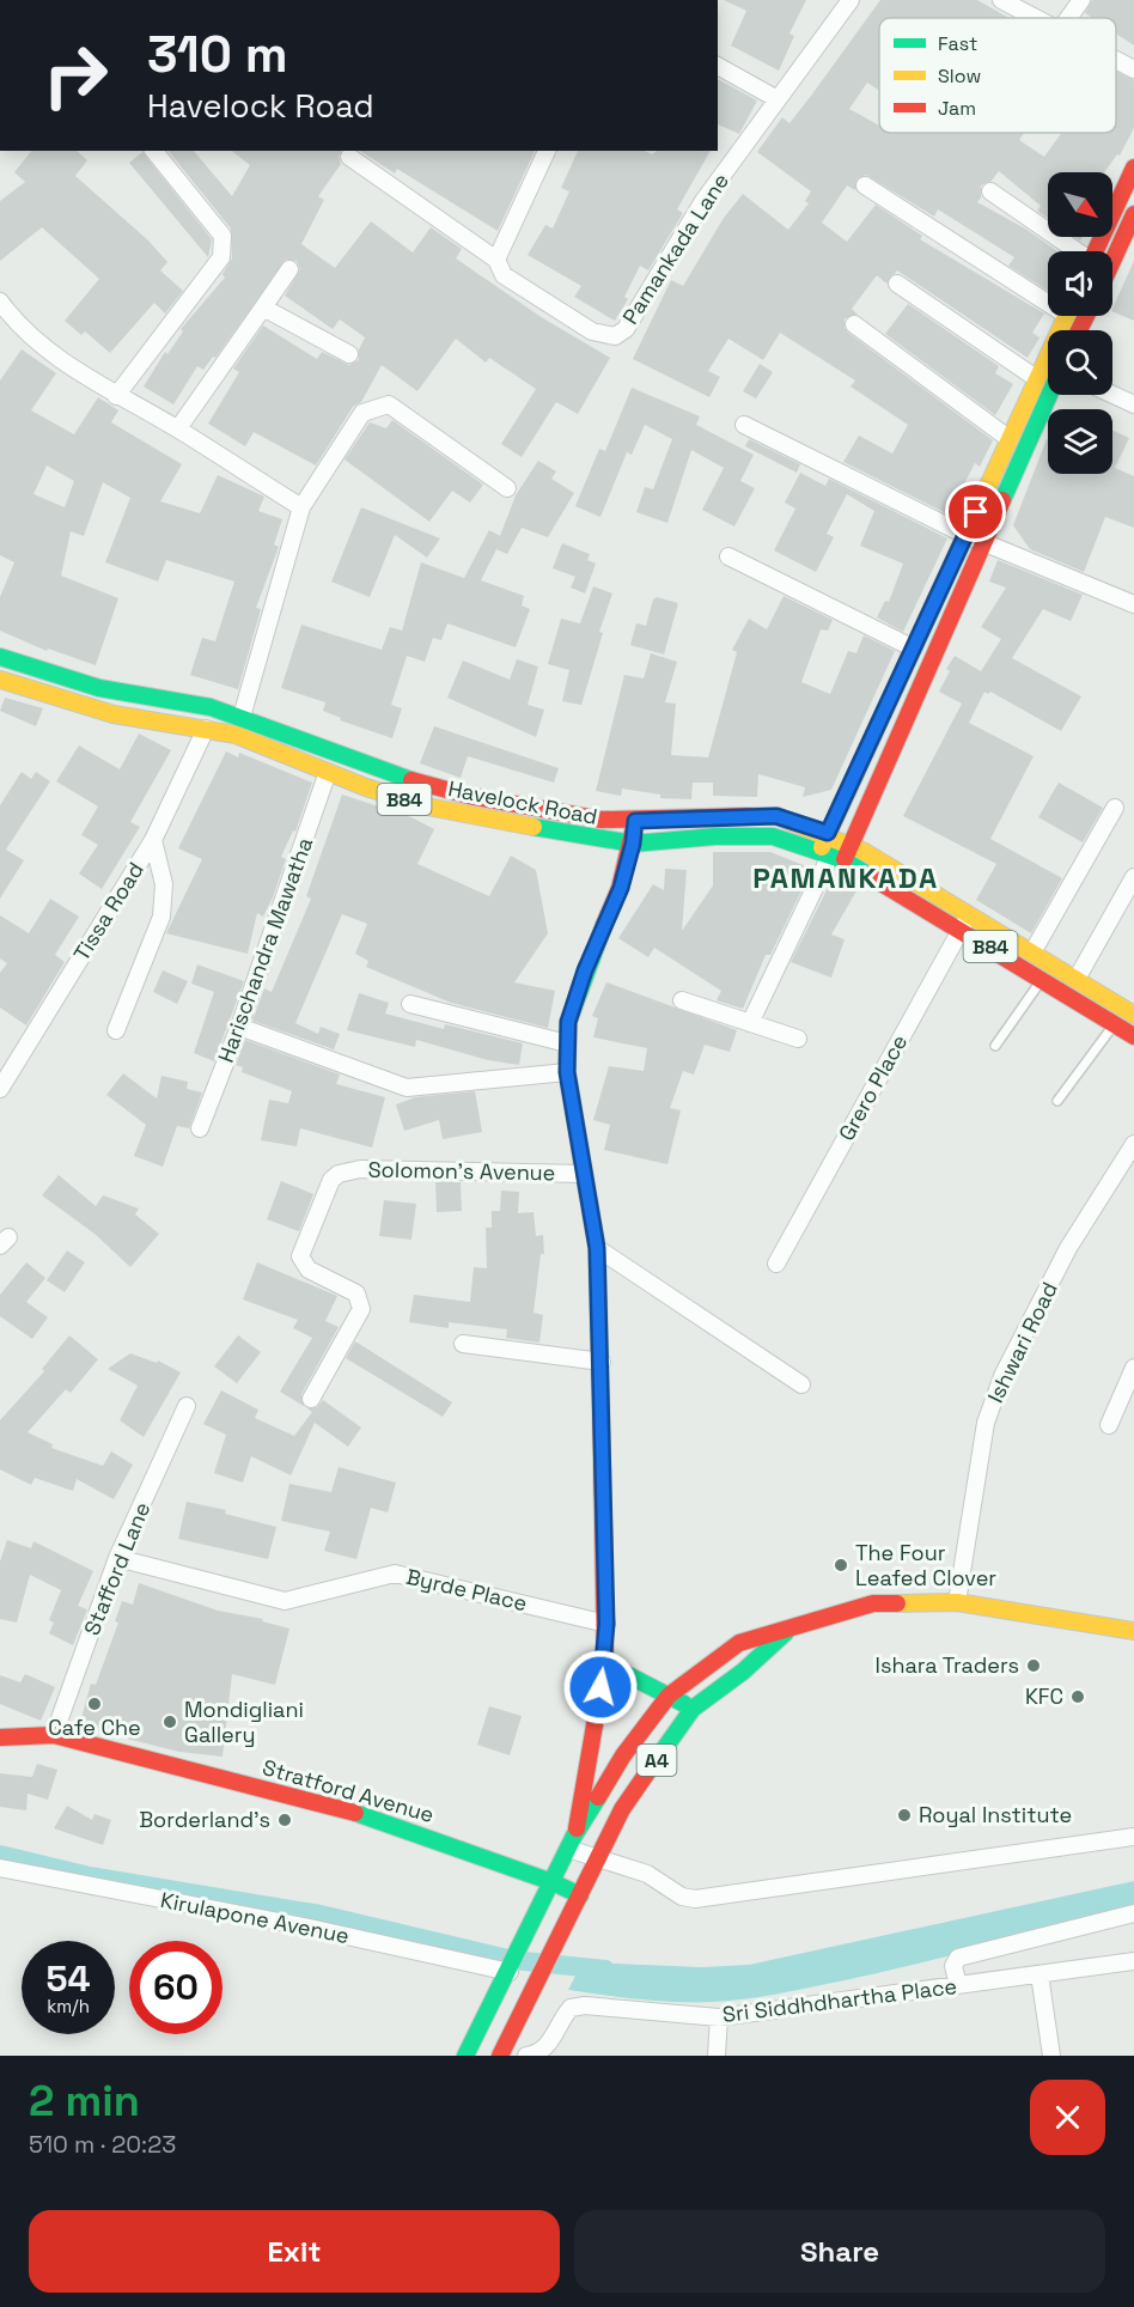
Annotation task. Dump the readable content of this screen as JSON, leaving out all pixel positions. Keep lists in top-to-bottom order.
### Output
{
  "streets": {
    "main road": [
      "B84",
      "Havelock Road",
      "A4",
      "Stratford Avenue"
    ],
    "street": [
      "Pamankada Lane",
      "Tissa Road",
      "Harischandra Mawatha",
      "Grero Place",
      "Solomon's Avenue",
      "Ishwari Road",
      "Stafford Lane",
      "Byrde Place",
      "Kirulapone Avenue",
      "Sri Siddhdhartha Place"
    ]
  },
  "crossings": [
    ["Havelock Road", "Tissa Road"],
    ["Havelock Road", "Harischandra Mawatha"],
    ["Havelock Road", "Grero Place"],
    ["Ishwari Road", "A4"],
    ["Stafford Lane", "Byrde Place"],
    ["Stafford Lane", "Stratford Avenue"],
    ["A4", "Stratford Avenue"],
    ["A4", "Kirulapone Avenue"]
  ],
  "districts": ["PAMANKADA"],
  "places": [
    "The Four Leafed Clover",
    "Ishara Traders",
    "KFC",
    "Cafe Che",
    "Mondigliani Gallery",
    "Royal Institute",
    "Borderland's"
  ],
  "legend": ["Fast", "Slow", "Jam"],
  "north": "bottom right",
  "page": {
    "turn": ["310 m", "Havelock Road"],
    "speed": "54 km/h",
    "limit": "60",
    "heading": ["2 min", "510 m · 20:23"],
    "buttons": ["Exit", "Share"]
  }
}
